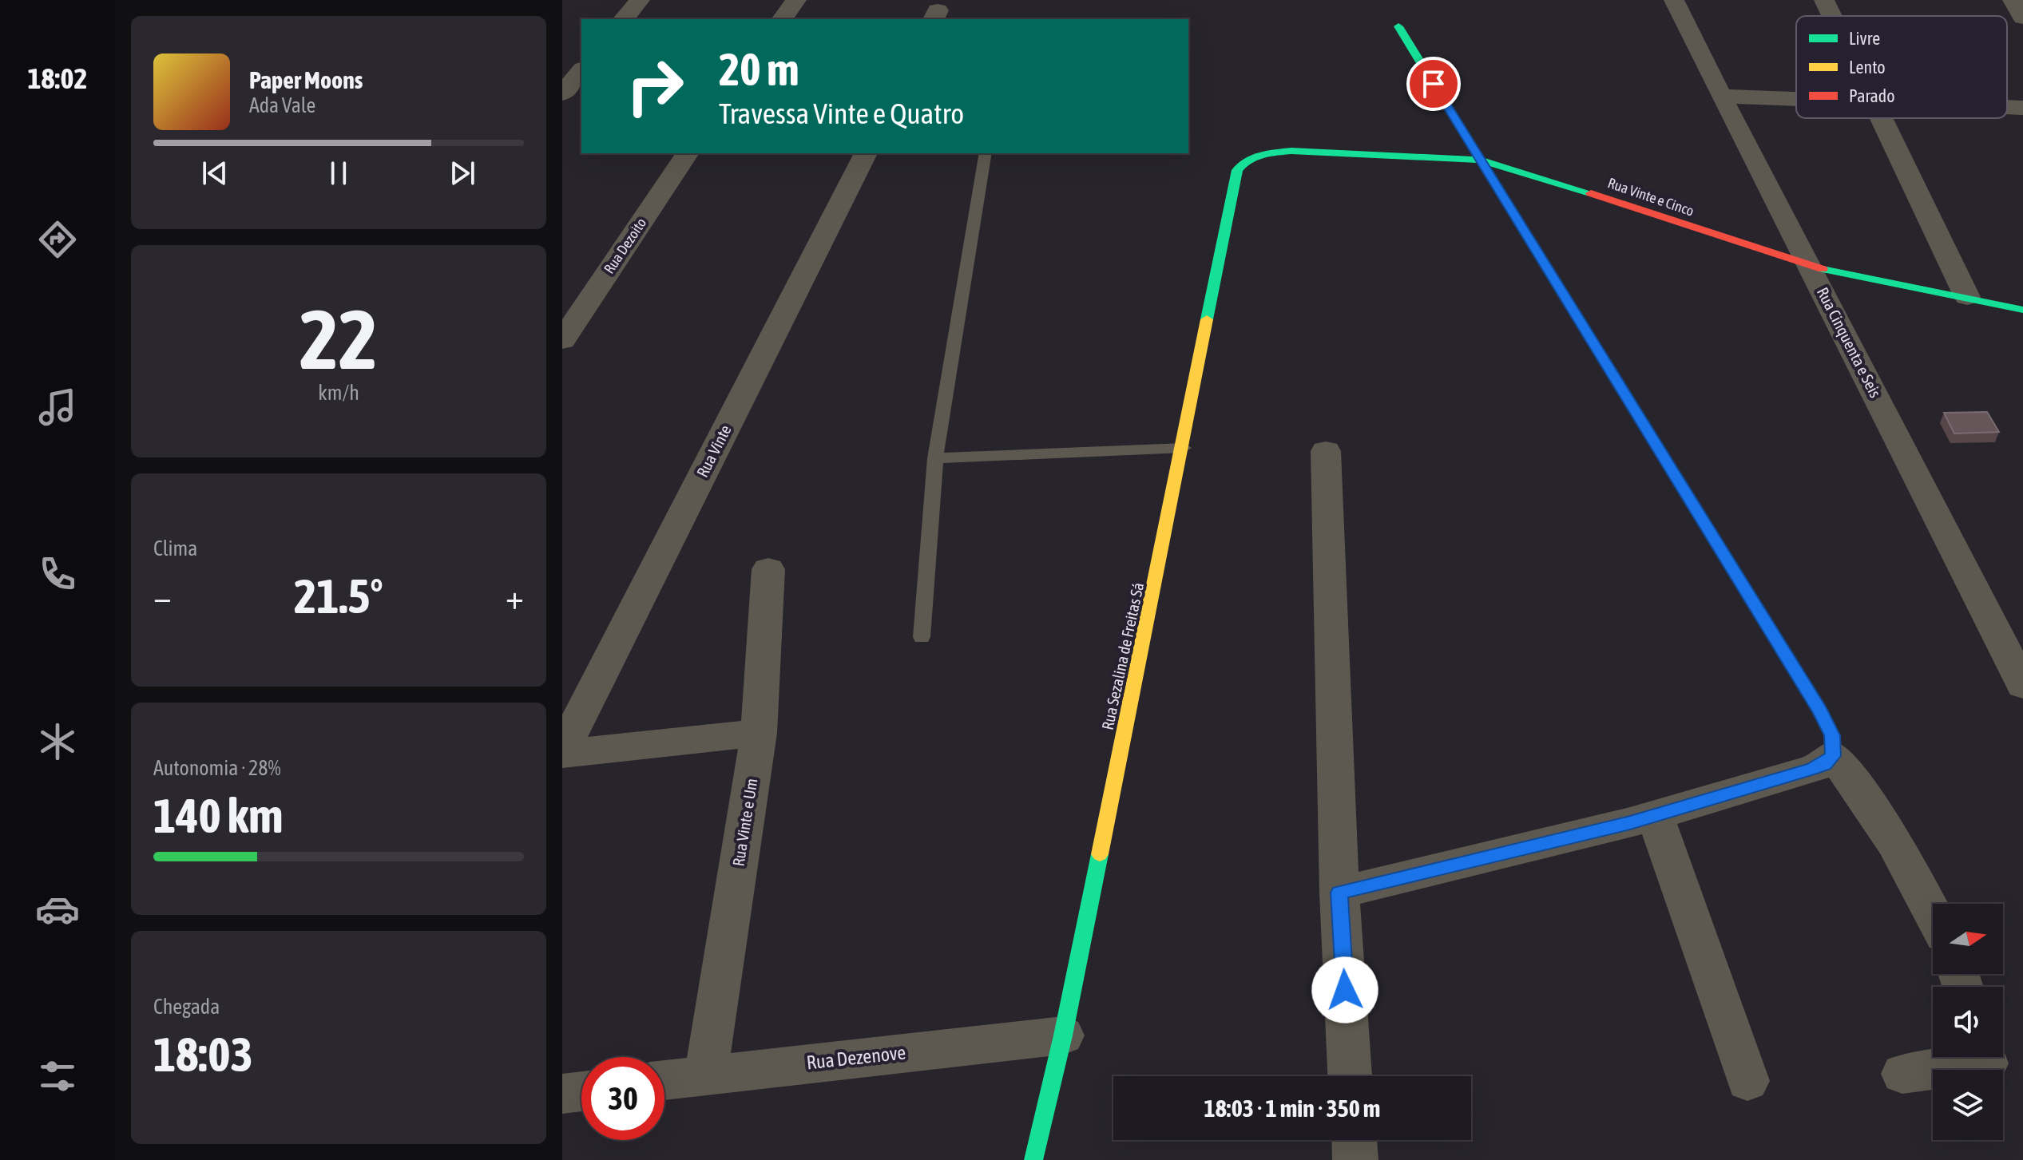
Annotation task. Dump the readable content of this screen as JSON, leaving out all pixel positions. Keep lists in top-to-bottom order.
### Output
{
  "streets": {
    "street": [
      "Rua Vinte e Cinco",
      "Rua Dezoito",
      "Rua Cinquenta e Seis",
      "Rua Vinte",
      "Rua Sezalina de Freitas Sá",
      "Rua Vinte e Um",
      "Rua Dezenove"
    ]
  },
  "crossings": [
    ["Rua Vinte e Cinco", "Rua Cinquenta e Seis"],
    ["Rua Vinte e Cinco", "Rua Sezalina de Freitas Sá"],
    ["Rua Sezalina de Freitas Sá", "Rua Dezenove"],
    ["Rua Vinte e Um", "Rua Dezenove"]
  ],
  "legend": ["Livre", "Lento", "Parado"],
  "north": "right",
  "page": {
    "tabs": "18:02",
    "turn": ["20 m", "Travessa Vinte e Quatro"],
    "song": ["Paper Moons", "Ada Vale"],
    "tile": [
      ["22", "km/h"],
      "Clima",
      ["Autonomia · 28%", "140 km"],
      ["Chegada", "18:03"]
    ],
    "heat": ["−", "21.5°", "+"],
    "limit": "30",
    "trip": "18:03 · 1 min · 350 m"
  }
}
